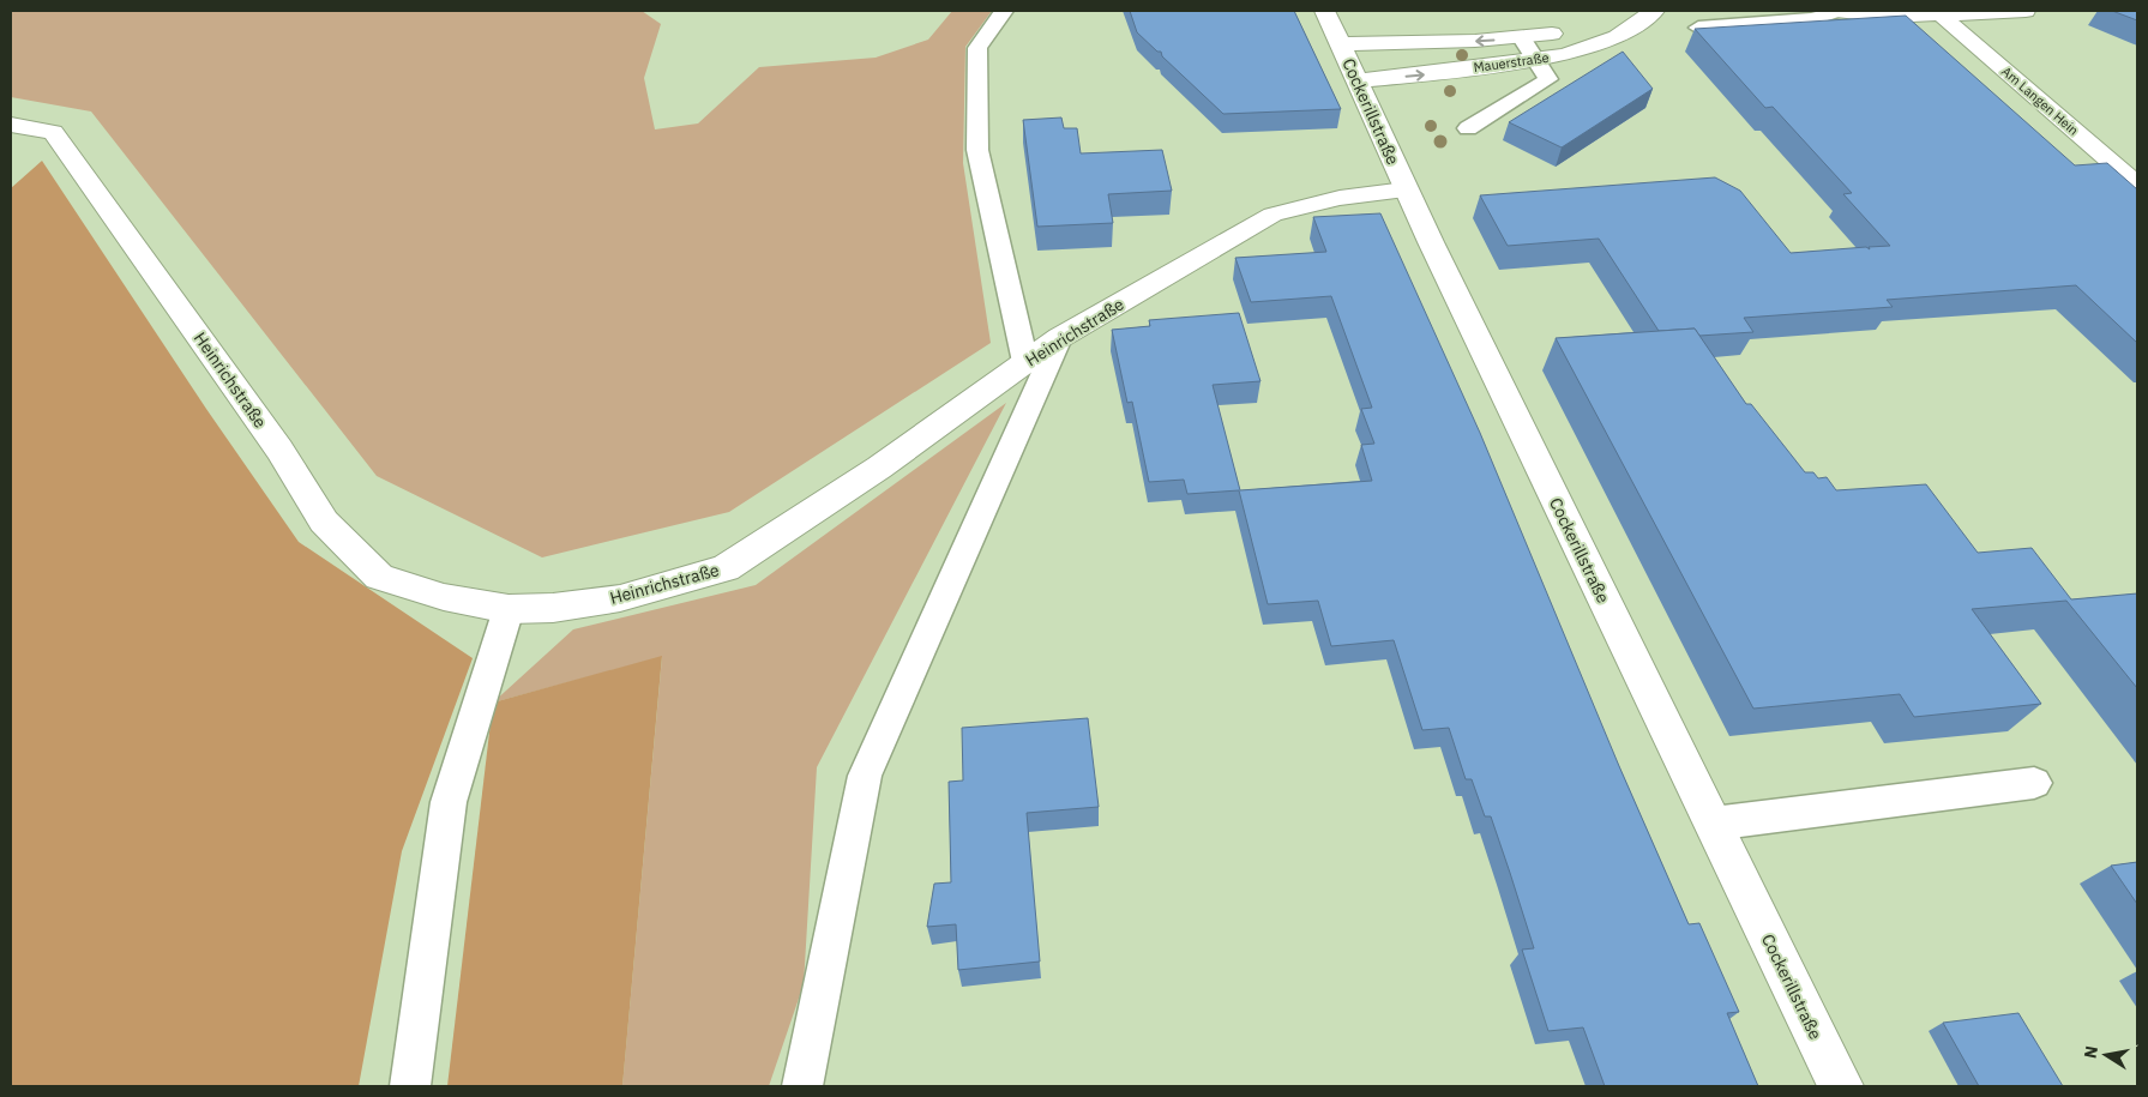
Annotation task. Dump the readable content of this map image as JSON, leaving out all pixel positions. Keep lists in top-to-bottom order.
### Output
{
  "streets": {
    "street": [
      "Mauerstraße",
      "Am Langen Hein",
      "Cockerillstraße",
      "Heinrichstraße"
    ]
  },
  "crossings": [
    ["Mauerstraße", "Cockerillstraße"],
    ["Cockerillstraße", "Heinrichstraße"]
  ],
  "north": "left"
}
